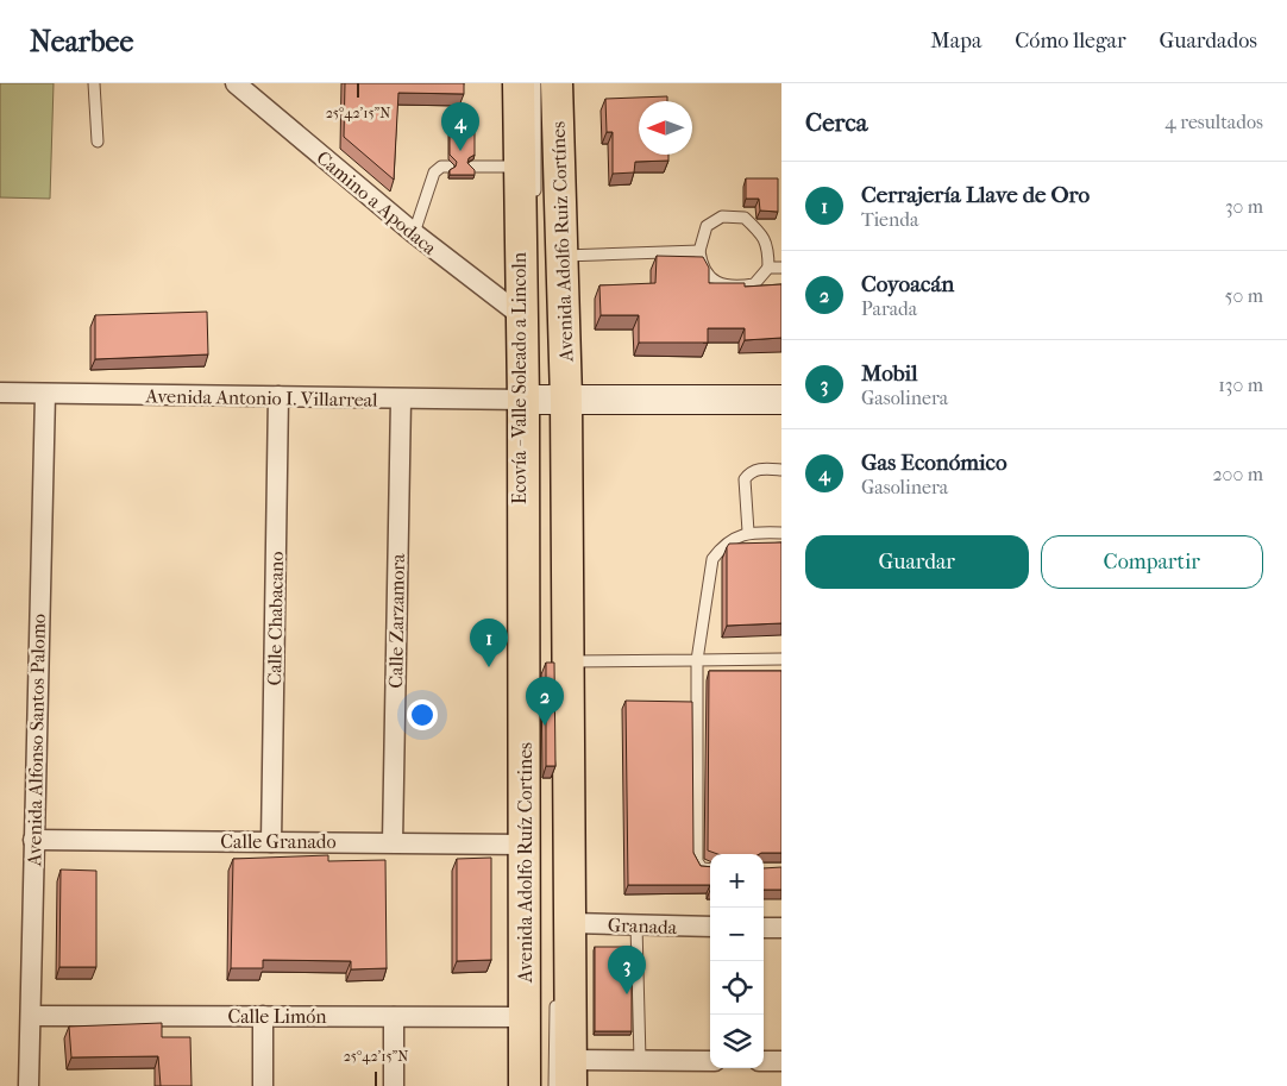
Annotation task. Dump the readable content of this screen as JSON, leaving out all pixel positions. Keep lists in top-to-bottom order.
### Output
{
  "streets": {
    "main road": ["Avenida Adolfo Ruiz Cortínes", "Avenida Adolfo Ruíz Cortines"],
    "street": [
      "Camino a Apodaca",
      "Avenida Antonio I. Villarreal",
      "Calle Chabacano",
      "Calle Zarzamora",
      "Avenida Alfonso Santos Palomo",
      "Calle Granado",
      "Granada",
      "Calle Limón"
    ]
  },
  "crossings": [
    ["Camino a Apodaca", "Avenida Adolfo Ruiz Cortínes"],
    ["Camino a Apodaca", "Avenida Adolfo Ruíz Cortines"],
    ["Avenida Adolfo Ruiz Cortínes", "Avenida Antonio I. Villarreal"],
    ["Avenida Adolfo Ruiz Cortínes", "Avenida Adolfo Ruíz Cortines"],
    ["Avenida Antonio I. Villarreal", "Calle Chabacano"],
    ["Avenida Antonio I. Villarreal", "Calle Zarzamora"],
    ["Avenida Antonio I. Villarreal", "Avenida Alfonso Santos Palomo"],
    ["Avenida Antonio I. Villarreal", "Avenida Adolfo Ruíz Cortines"],
    ["Calle Chabacano", "Calle Granado"],
    ["Calle Zarzamora", "Calle Granado"],
    ["Avenida Alfonso Santos Palomo", "Calle Granado"],
    ["Avenida Alfonso Santos Palomo", "Calle Limón"],
    ["Calle Granado", "Avenida Adolfo Ruíz Cortines"],
    ["Avenida Adolfo Ruíz Cortines", "Granada"],
    ["Avenida Adolfo Ruíz Cortines", "Calle Limón"]
  ],
  "north": "left",
  "page": {
    "header": "Nearbee",
    "nav": ["Mapa", "Cómo llegar", "Guardados"],
    "heading": ["Cerca", "4 resultados"],
    "pins": [
      "4",
      "1",
      "2",
      "3"
    ],
    "list": [
      {
        "mark": "1",
        "name": "Cerrajería Llave de Oro",
        "note": "Tienda",
        "value": "30 m"
      },
      {
        "mark": "2",
        "name": "Coyoacán",
        "note": "Parada",
        "value": "50 m"
      },
      {
        "mark": "3",
        "name": "Mobil",
        "note": "Gasolinera",
        "value": "130 m"
      },
      {
        "mark": "4",
        "name": "Gas Económico",
        "note": "Gasolinera",
        "value": "200 m"
      }
    ],
    "buttons": ["Guardar", "Compartir"],
    "map_buttons": ["+", "−"]
  },
  "coordinates": ["25°42'15\"N"]
}
